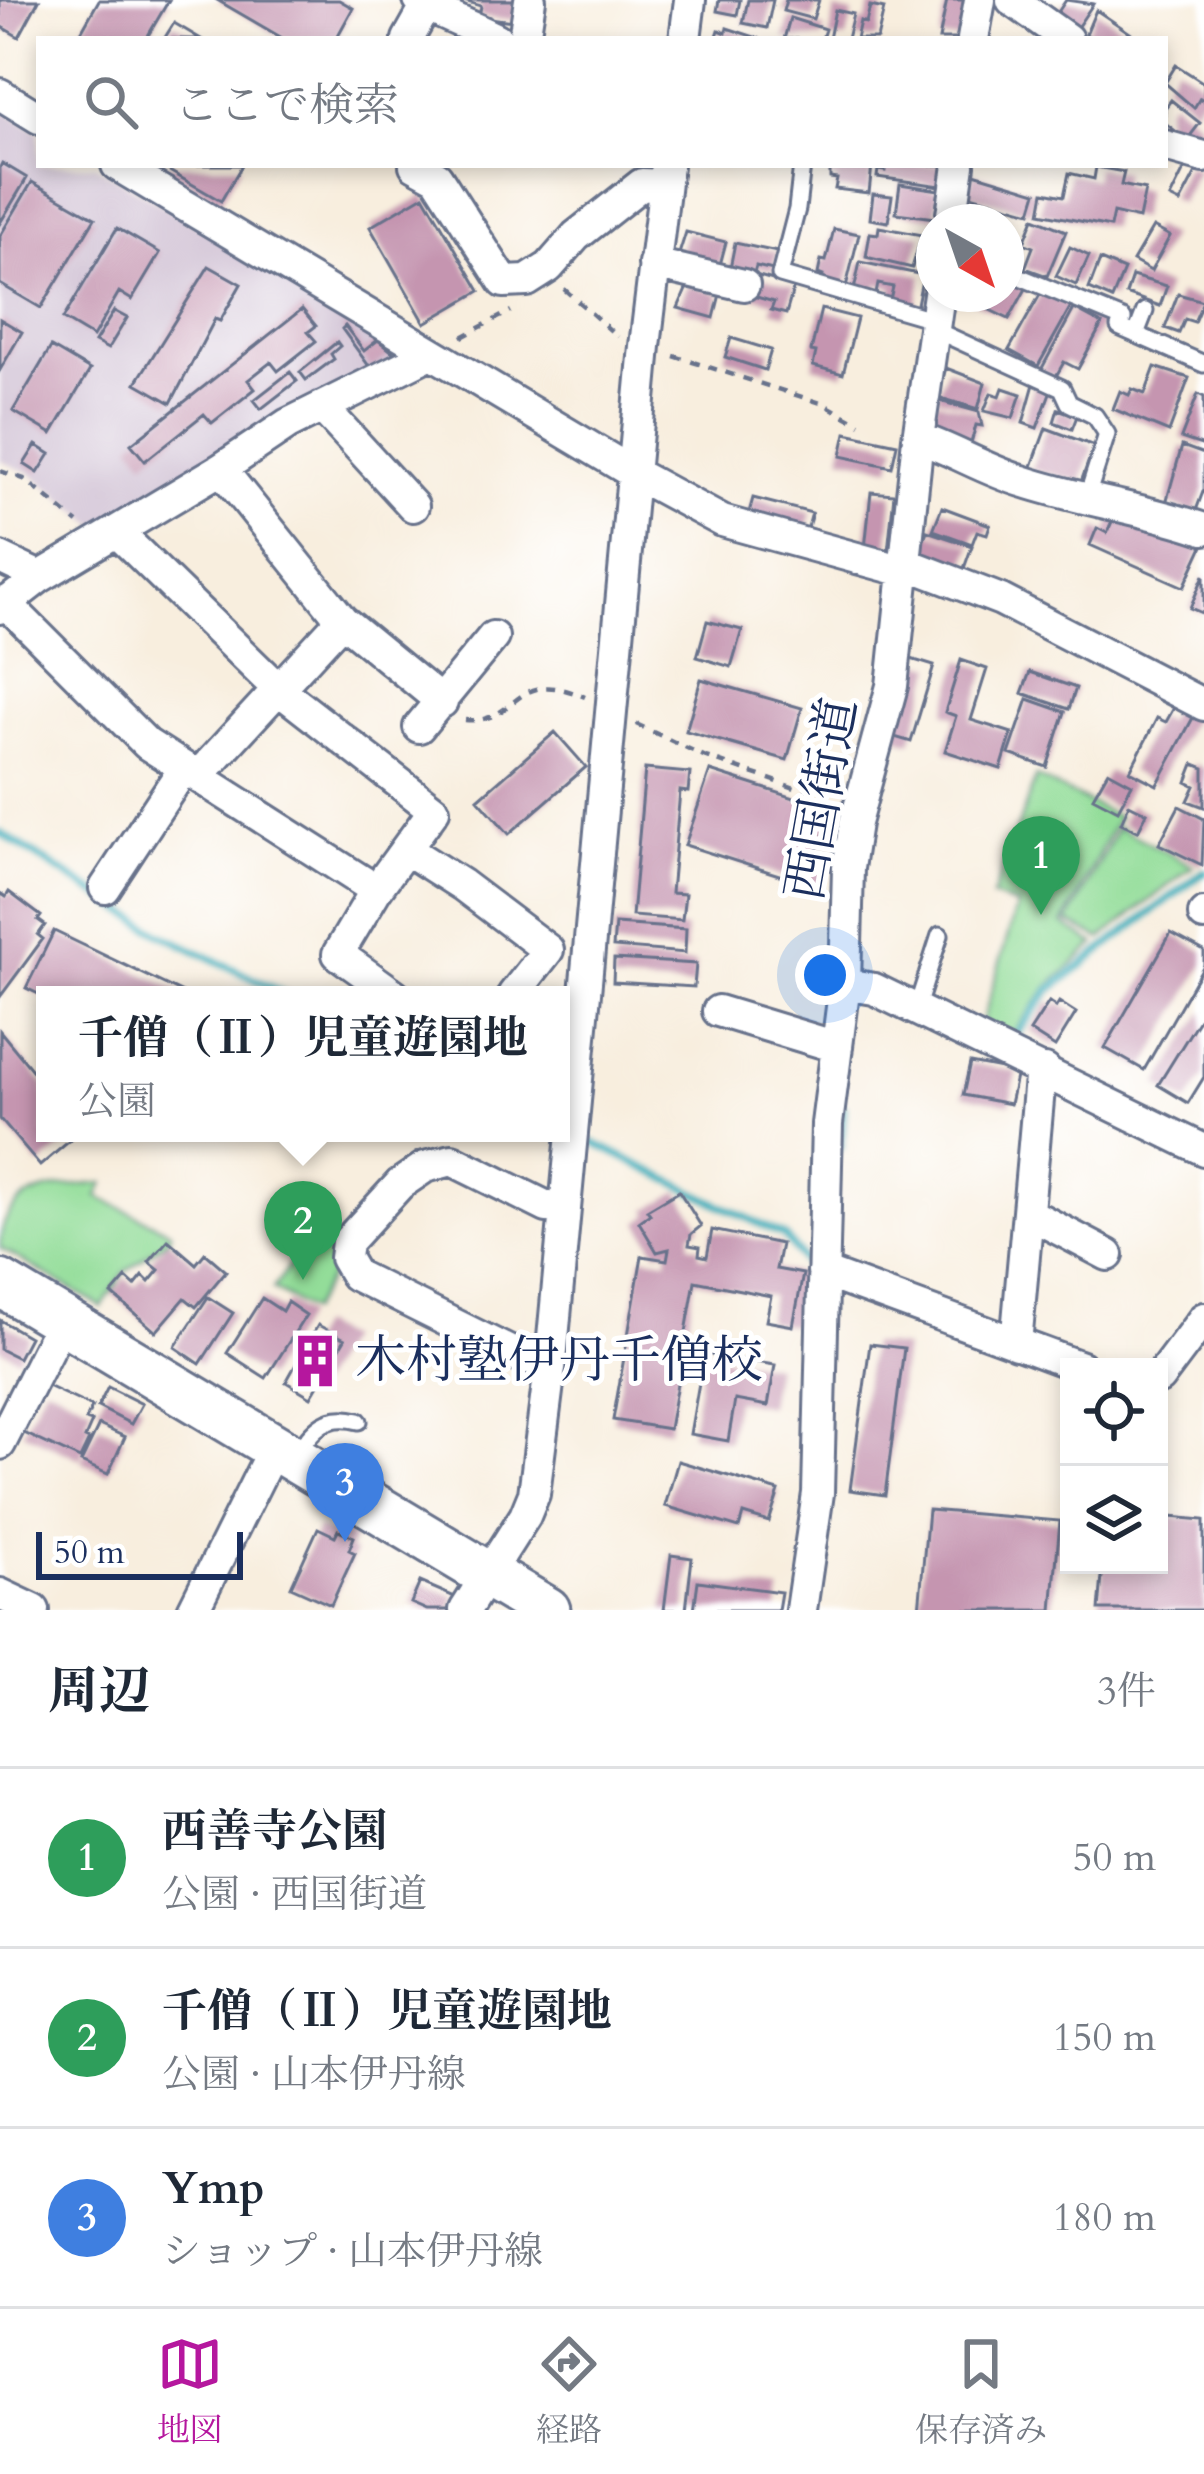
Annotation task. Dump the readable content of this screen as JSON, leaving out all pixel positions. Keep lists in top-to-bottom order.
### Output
{
  "streets": {
    "street": ["西国街道"]
  },
  "places": {
    "building": ["木村塾伊丹千僧校"]
  },
  "scale_bar": "50 m",
  "north": "bottom right",
  "page": {
    "search": "ここで検索",
    "pins": ["1", "2", "3"],
    "popup": ["千僧（Ⅱ）児童遊園地", "公園"],
    "scale": "50 m",
    "heading": ["周辺", "3件"],
    "list": [
      {
        "mark": "1",
        "name": "西善寺公園",
        "note": "公園 · 西国街道",
        "value": "50 m"
      },
      {
        "mark": "2",
        "name": "千僧（Ⅱ）児童遊園地",
        "note": "公園 · 山本伊丹線",
        "value": "150 m"
      },
      {
        "mark": "3",
        "name": "Ymp",
        "note": "ショップ · 山本伊丹線",
        "value": "180 m"
      }
    ],
    "nav": ["地図", "経路", "保存済み"]
  }
}
